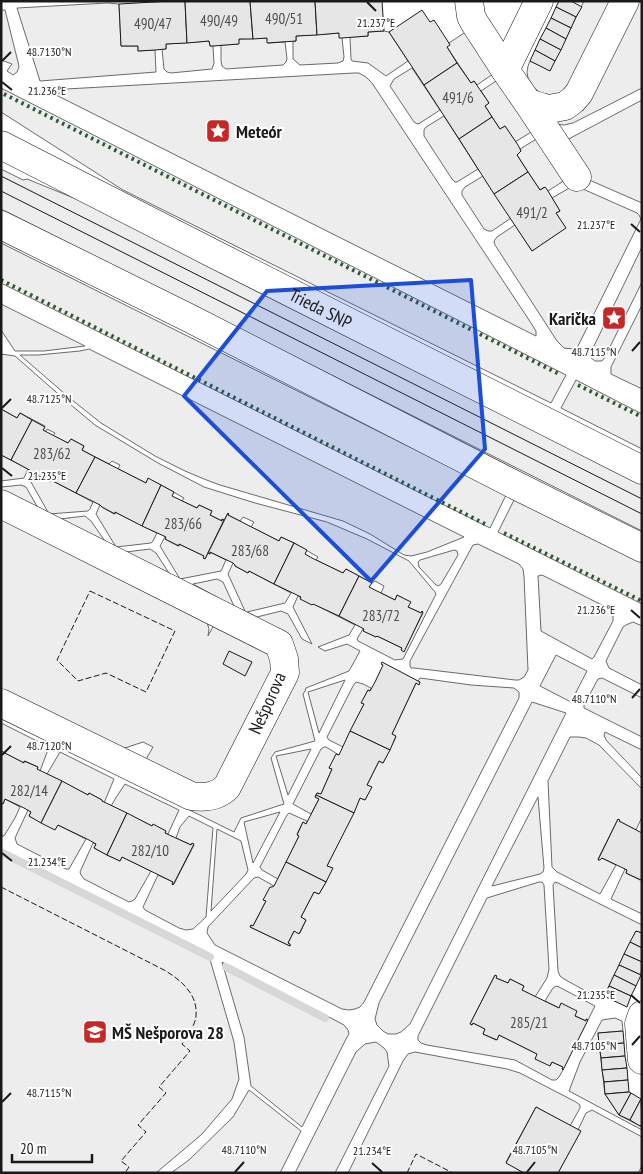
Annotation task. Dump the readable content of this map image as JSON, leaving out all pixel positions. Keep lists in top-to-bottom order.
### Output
{
  "streets": {
    "street": ["Trieda SNP", "Nešporova"]
  },
  "places": {
    "place": ["Meteór", "Karička"],
    "school or university": ["MŠ Nešporova 28"]
  },
  "house_numbers": [
    "490/51",
    "490/49",
    "490/47",
    "491/6",
    "491/2",
    "283/62",
    "283/66",
    "283/68",
    "283/72",
    "282/14",
    "282/10",
    "285/21"
  ],
  "scale_bar": "20 m",
  "coordinates": [
    "21.237°E",
    "48.7130°N",
    "21.236°E",
    "48.7115°N",
    "48.7125°N",
    "21.235°E",
    "48.7110°N",
    "48.7120°N",
    "21.234°E",
    "48.7105°N"
  ]
}
